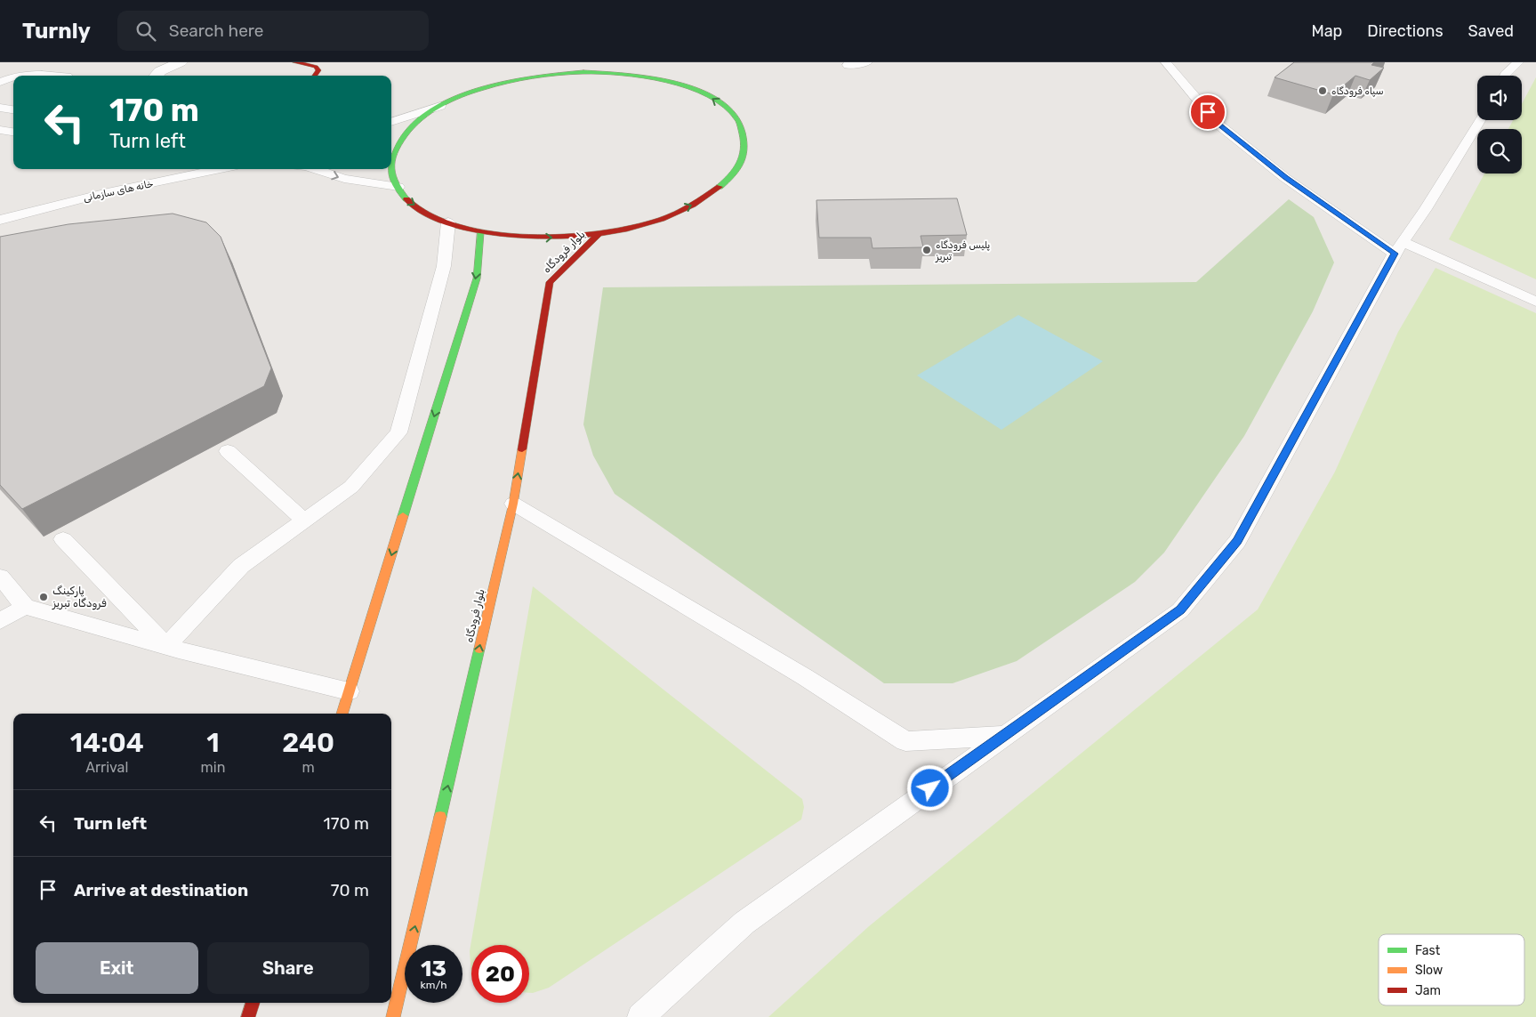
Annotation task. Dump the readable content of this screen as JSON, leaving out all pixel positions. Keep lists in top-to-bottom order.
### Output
{
  "streets": {
    "street": ["بلوار فرودگاه"],
    "lane": ["خانه های سازمانی"]
  },
  "one_way": ["بلوار فرودگاه"],
  "places": ["سپاه فرودگاه", "پلیس فرودگاه تبریز", "پارکینگ فرودگاه تبریز"],
  "legend": ["Fast", "Slow", "Jam"],
  "page": {
    "header": "Turnly",
    "search": "Search here",
    "nav": ["Map", "Directions", "Saved"],
    "turn": ["170 m", "Turn left"],
    "eta": [
      "14:04",
      "Arrival",
      "1",
      "min",
      "240",
      "m"
    ],
    "list": [
      {
        "name": "Turn left",
        "value": "170 m"
      },
      {
        "name": "Arrive at destination",
        "value": "70 m"
      }
    ],
    "buttons": ["Exit", "Share"],
    "speed": "13 km/h",
    "limit": "20"
  }
}
